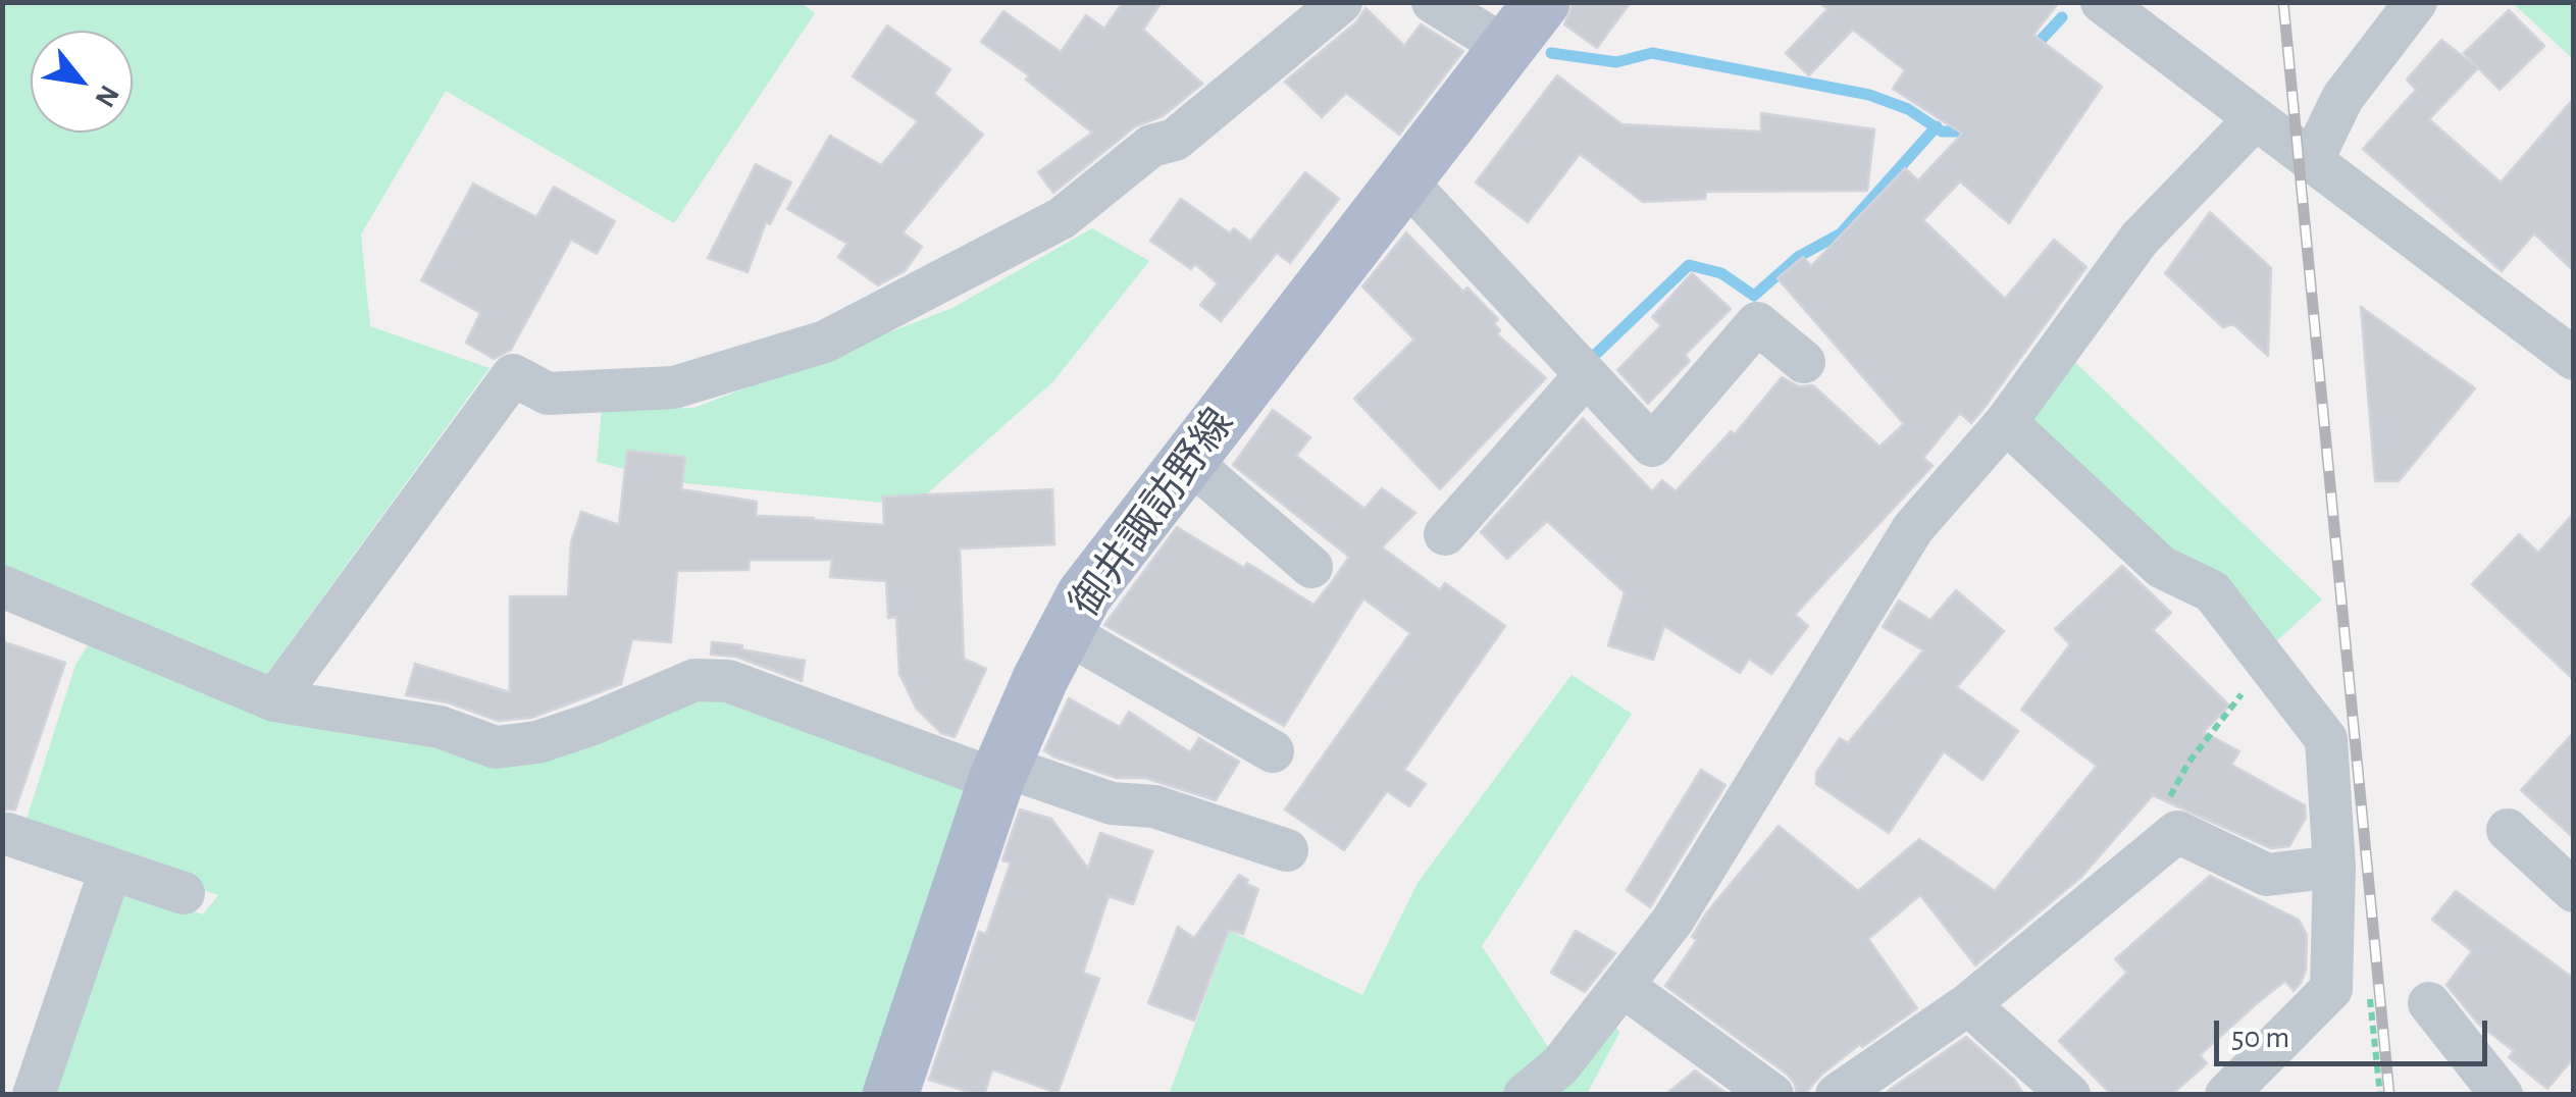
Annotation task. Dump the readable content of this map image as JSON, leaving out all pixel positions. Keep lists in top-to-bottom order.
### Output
{
  "streets": {
    "main road": ["御井諏訪野線"]
  },
  "scale_bar": "50 m",
  "north": "bottom right"
}
